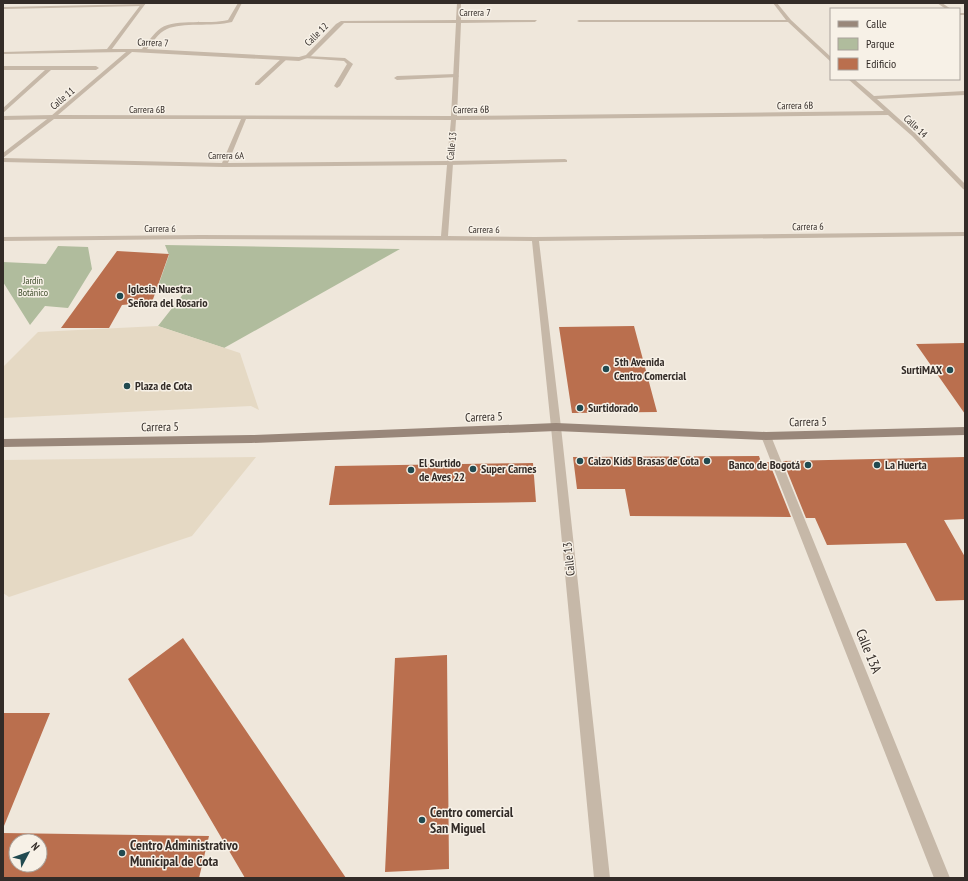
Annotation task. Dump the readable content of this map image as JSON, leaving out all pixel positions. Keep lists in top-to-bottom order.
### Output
{
  "streets": {
    "main road": ["Carrera 5"],
    "street": [
      "Carrera 7",
      "Calle 12",
      "Calle 11",
      "Carrera 6B",
      "Calle 14",
      "Calle 13",
      "Carrera 6A",
      "Carrera 6",
      "Calle 13A"
    ]
  },
  "crossings": [
    ["Carrera 7", "Calle 12"],
    ["Carrera 7", "Calle 11"],
    ["Carrera 7", "Calle 13"],
    ["Calle 11", "Carrera 6B"],
    ["Carrera 6B", "Calle 14"],
    ["Carrera 6B", "Calle 13"],
    ["Calle 13", "Carrera 6A"],
    ["Calle 13", "Carrera 6"],
    ["Calle 13", "Carrera 5"],
    ["Carrera 5", "Calle 13A"]
  ],
  "parks": ["Jardín Botánico"],
  "places": [
    "Iglesia Nuestra Señora del Rosario",
    "5th Avenida Centro Comercial",
    "SurtiMAX",
    "Plaza de Cota",
    "Surtidorado",
    "Calzo Kids",
    "Brasas de Cota",
    "Banco de Bogotá",
    "La Huerta",
    "Super Carnes",
    "El Surtido de Aves 22",
    "Centro comercial San Miguel",
    "Centro Administrativo Municipal de Cota"
  ],
  "legend": ["Calle", "Parque", "Edificio"],
  "north": "top right"
}
